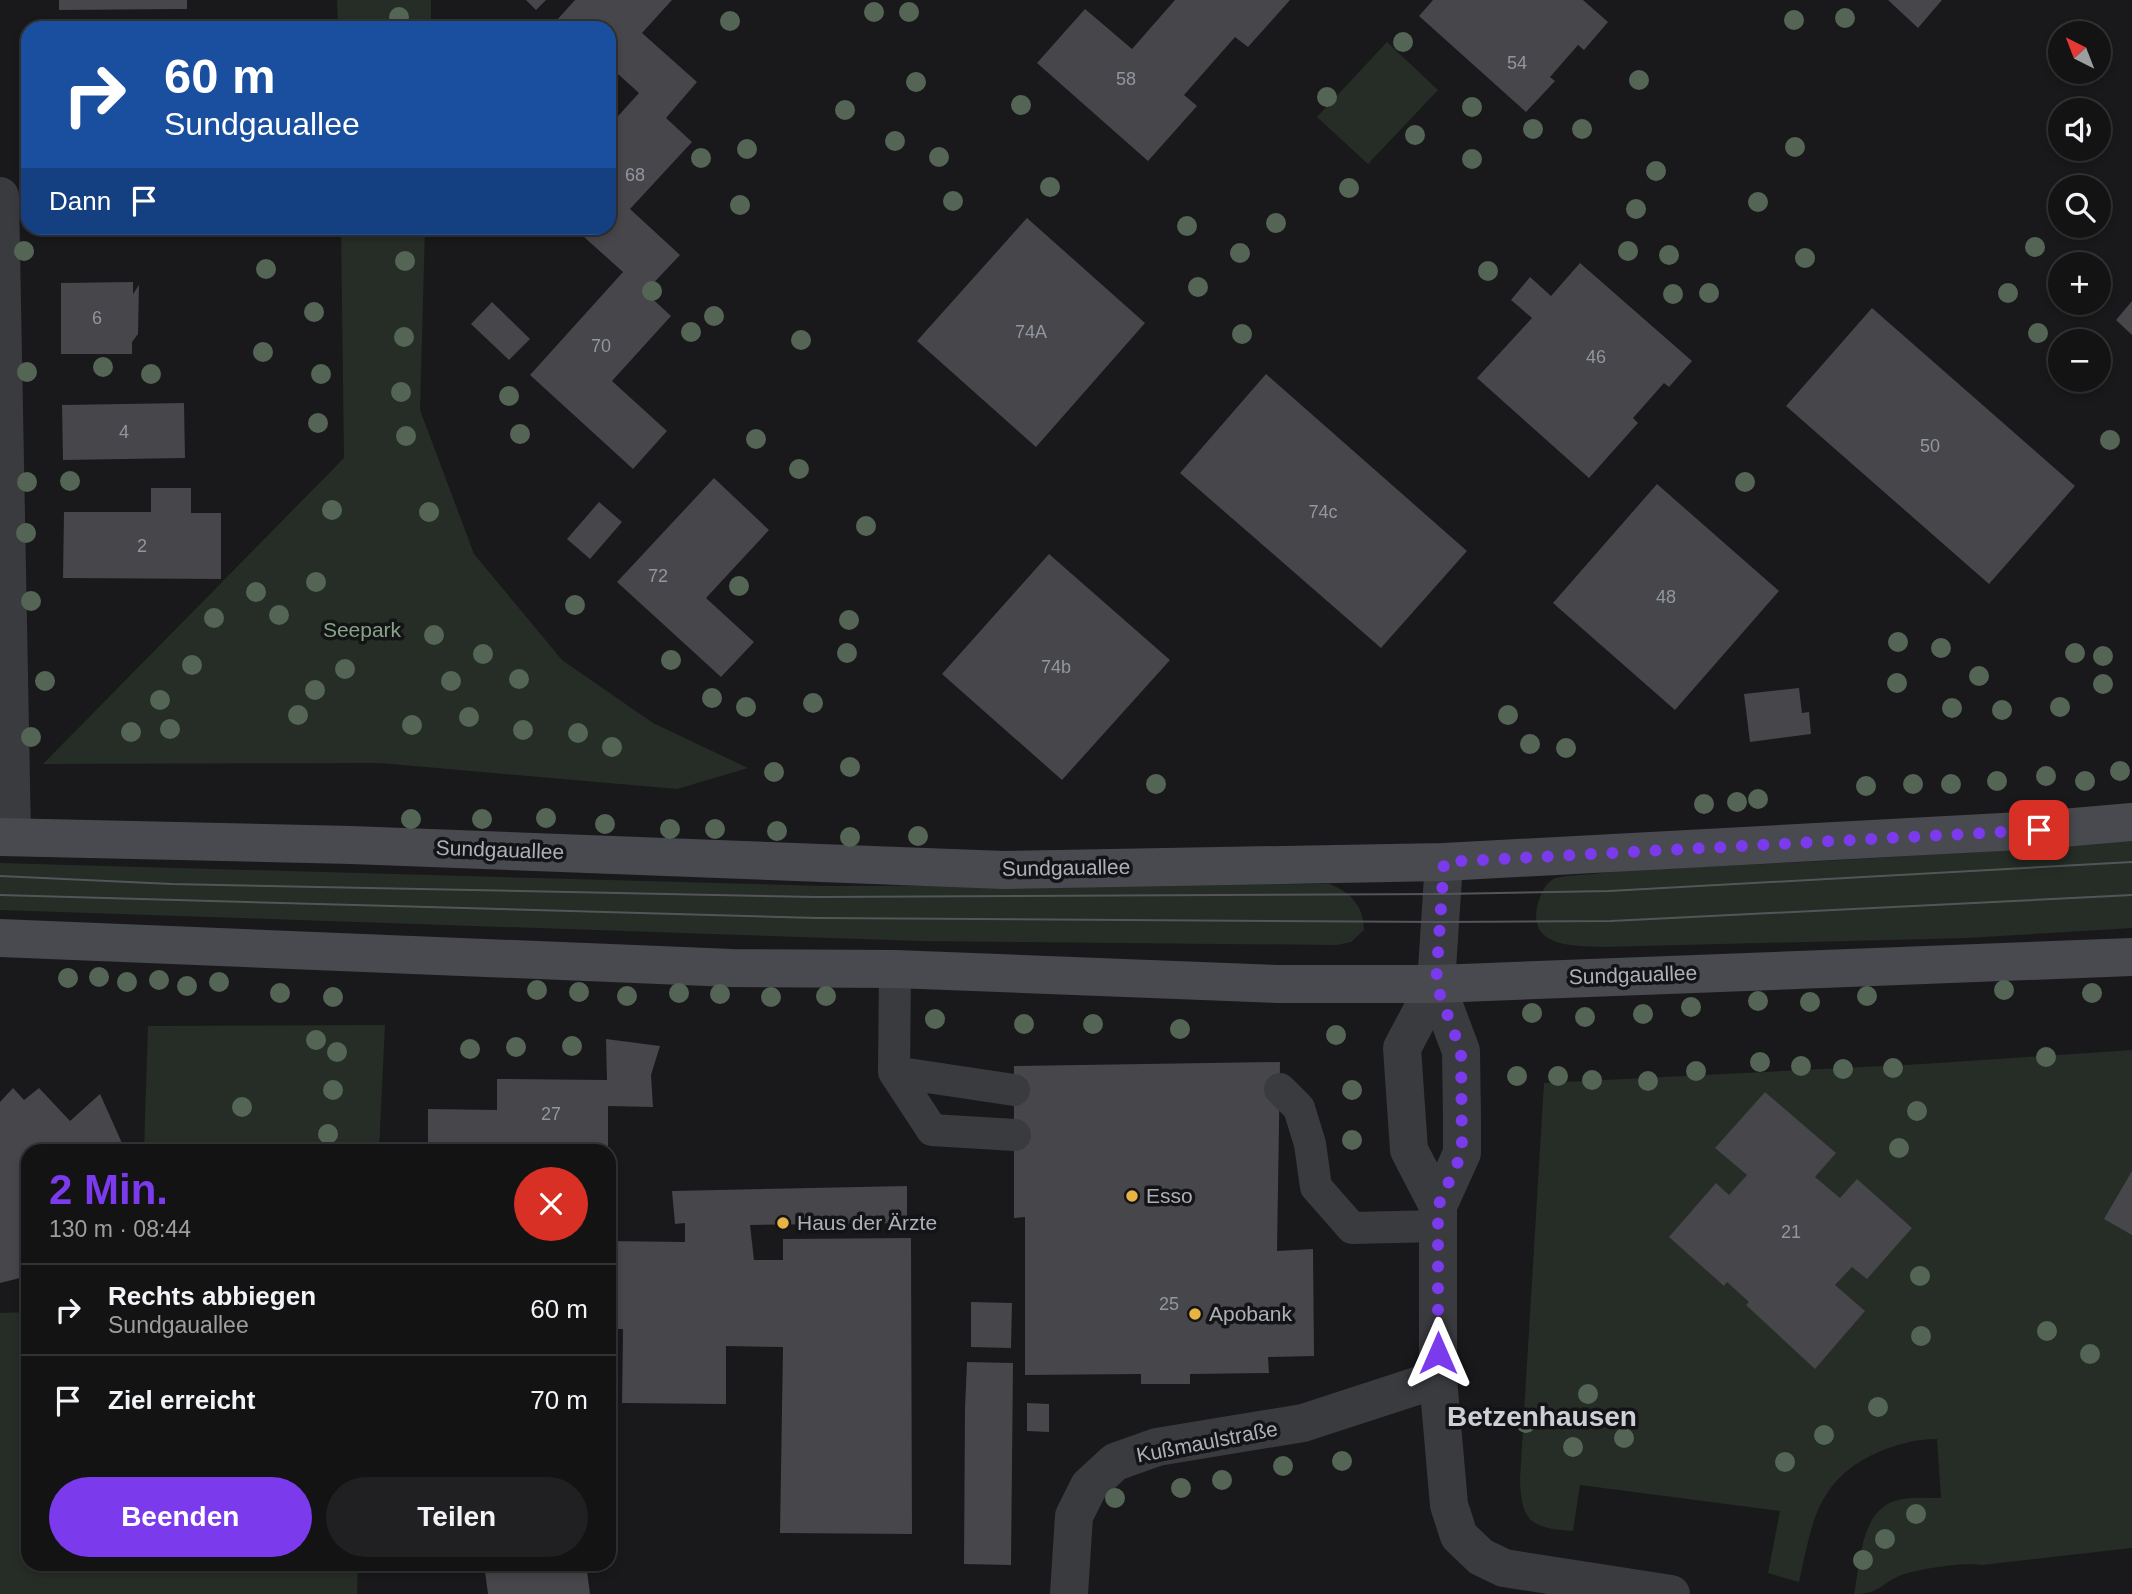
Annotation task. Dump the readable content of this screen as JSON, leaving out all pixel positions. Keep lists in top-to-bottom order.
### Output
{
  "streets": {
    "street": ["Sundgauallee", "Kußmaulstraße"]
  },
  "districts": ["Betzenhausen"],
  "parks": ["Seepark"],
  "places": ["Esso", "Haus der Ärzte", "Apobank"],
  "house_numbers": [
    "54",
    "58",
    "68",
    "6",
    "74A",
    "70",
    "46",
    "4",
    "50",
    "74c",
    "2",
    "72",
    "48",
    "74b",
    "27",
    "21",
    "25"
  ],
  "north": "top left",
  "page": {
    "map_buttons": ["+", "−"],
    "turn": ["60 m", "Sundgauallee"],
    "then": "Dann",
    "heading": ["2 Min.", "130 m · 08:44"],
    "list": [
      {
        "name": "Rechts abbiegen",
        "note": "Sundgauallee",
        "value": "60 m"
      },
      {
        "name": "Ziel erreicht",
        "value": "70 m"
      }
    ],
    "buttons": ["Beenden", "Teilen"]
  }
}
